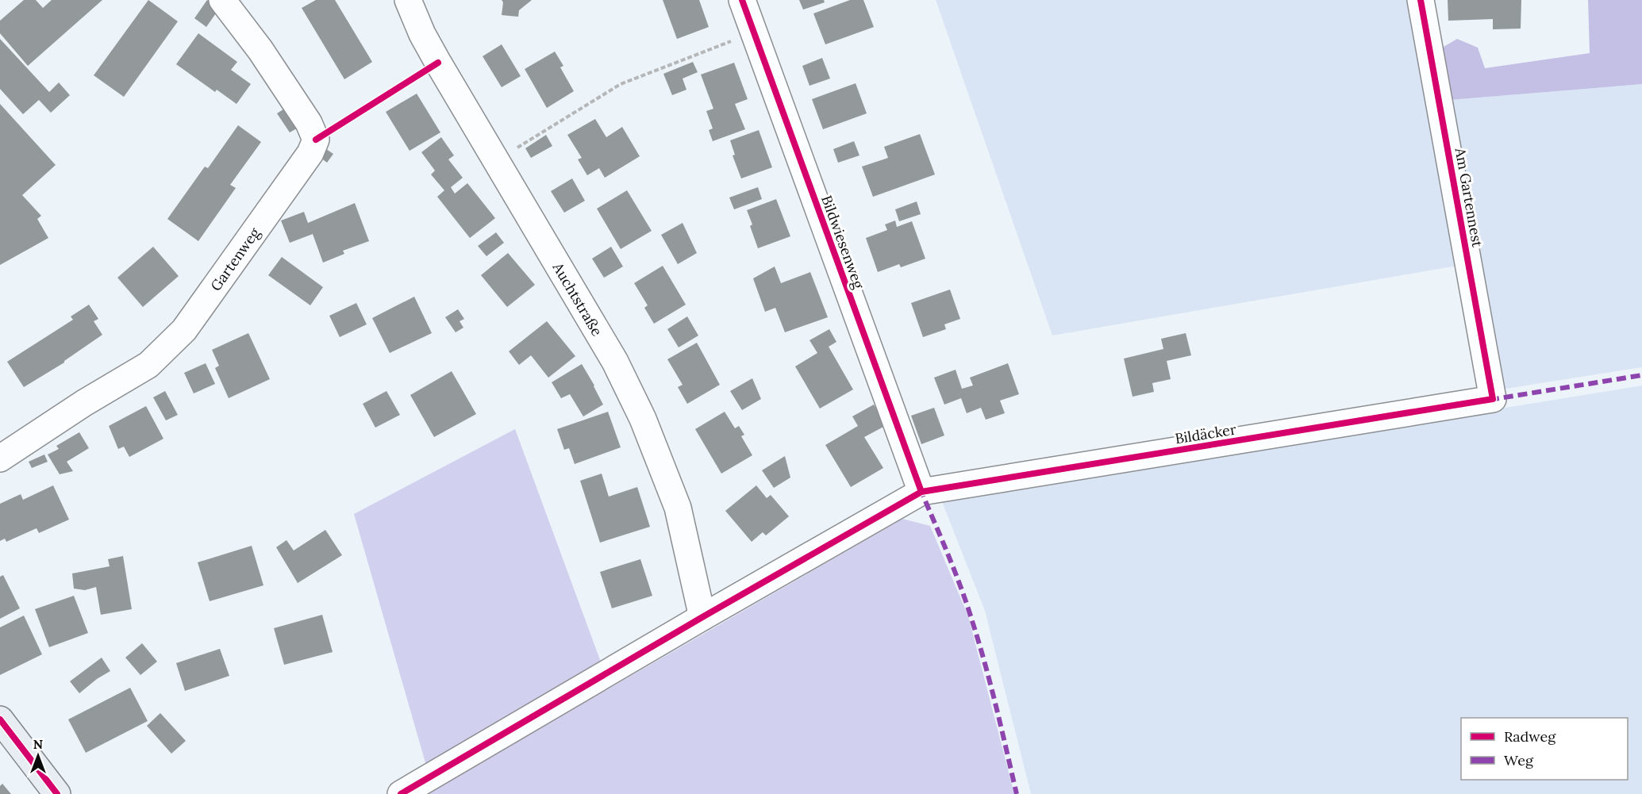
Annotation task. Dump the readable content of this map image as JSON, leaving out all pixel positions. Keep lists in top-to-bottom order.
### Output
{
  "streets": {
    "street": [
      "Am Gartennest",
      "Bildwiesenweg",
      "Gartenweg",
      "Auchtstraße",
      "Bildäcker"
    ]
  },
  "crossings": [
    ["Am Gartennest", "Bildäcker"],
    ["Bildwiesenweg", "Bildäcker"]
  ],
  "legend": ["Radweg", "Weg"],
  "north": "top"
}
